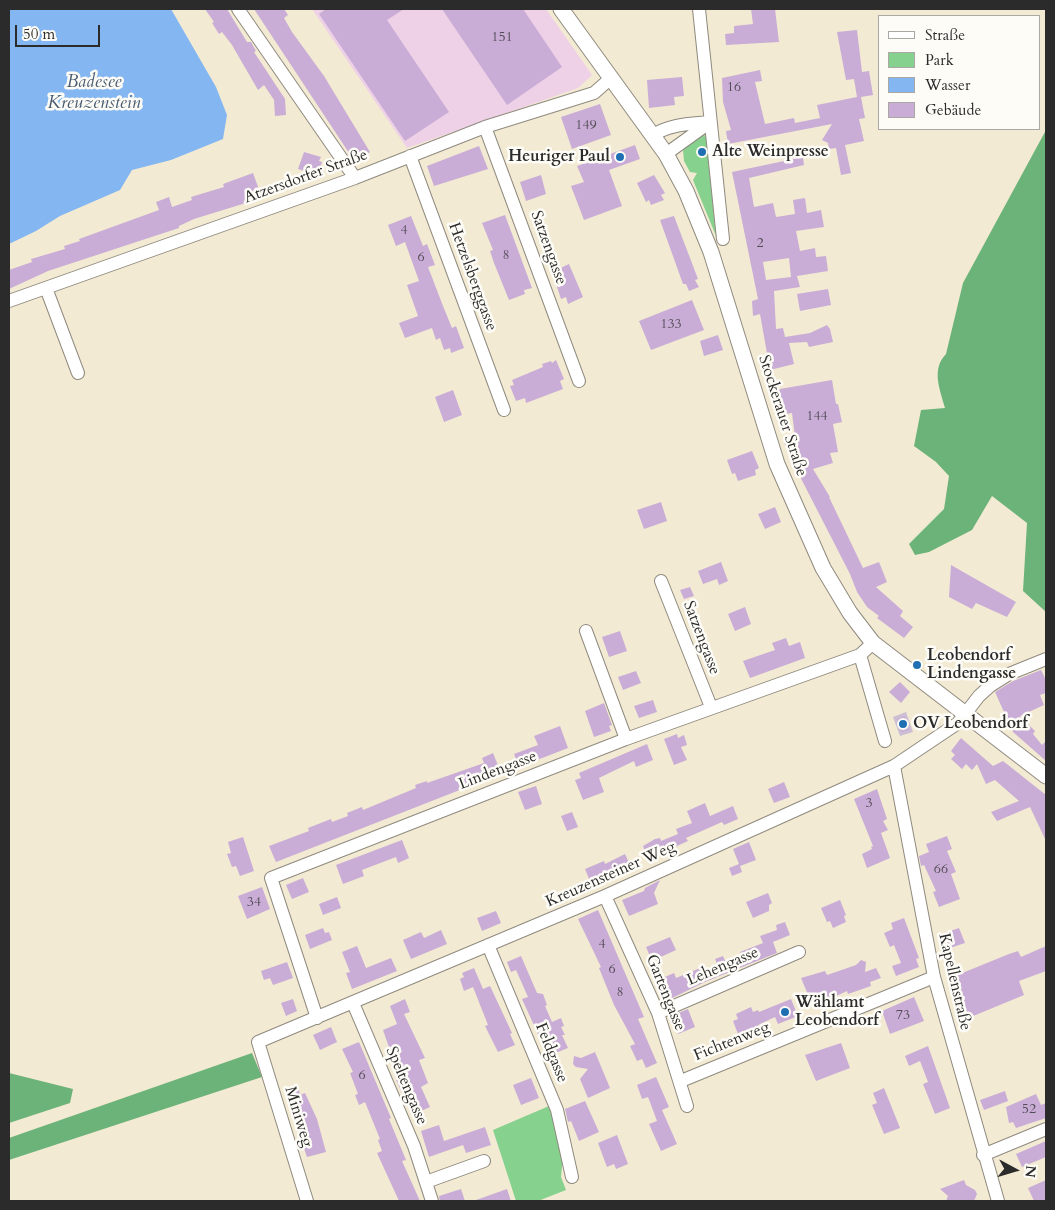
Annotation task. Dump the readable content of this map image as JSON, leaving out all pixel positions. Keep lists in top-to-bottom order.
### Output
{
  "streets": {
    "street": [
      "Atzersdorfer Straße",
      "Satzengasse",
      "Hetzelsberggasse",
      "Stockerauer Straße",
      "Lindengasse",
      "Kreuzensteiner Weg",
      "Lehengasse",
      "Kapellenstraße",
      "Gartengasse",
      "Fichtenweg",
      "Feldgasse",
      "Speltengasse",
      "Miniweg"
    ]
  },
  "crossings": [
    ["Atzersdorfer Straße", "Satzengasse"],
    ["Atzersdorfer Straße", "Hetzelsberggasse"],
    ["Atzersdorfer Straße", "Stockerauer Straße"],
    ["Satzengasse", "Lindengasse"],
    ["Stockerauer Straße", "Lindengasse"],
    ["Stockerauer Straße", "Kreuzensteiner Weg"],
    ["Lindengasse", "Kreuzensteiner Weg"],
    ["Kreuzensteiner Weg", "Kapellenstraße"],
    ["Kreuzensteiner Weg", "Gartengasse"],
    ["Kreuzensteiner Weg", "Feldgasse"],
    ["Kreuzensteiner Weg", "Speltengasse"],
    ["Kreuzensteiner Weg", "Miniweg"],
    ["Lehengasse", "Gartengasse"],
    ["Kapellenstraße", "Fichtenweg"],
    ["Gartengasse", "Fichtenweg"]
  ],
  "water": ["Badesee Kreuzenstein"],
  "places": [
    "Alte Weinpresse",
    "Heuriger Paul",
    "Leobendorf Lindengasse",
    "OV Leobendorf",
    "Wählamt Leobendorf"
  ],
  "house_numbers": [
    "151",
    "16",
    "149",
    "4",
    "2",
    "8",
    "6",
    "133",
    "144",
    "3",
    "66",
    "34",
    "4",
    "6",
    "8",
    "73",
    "6",
    "52"
  ],
  "legend": [
    "Straße",
    "Park",
    "Wasser",
    "Gebäude"
  ],
  "scale_bar": "50 m",
  "north": "right"
}
